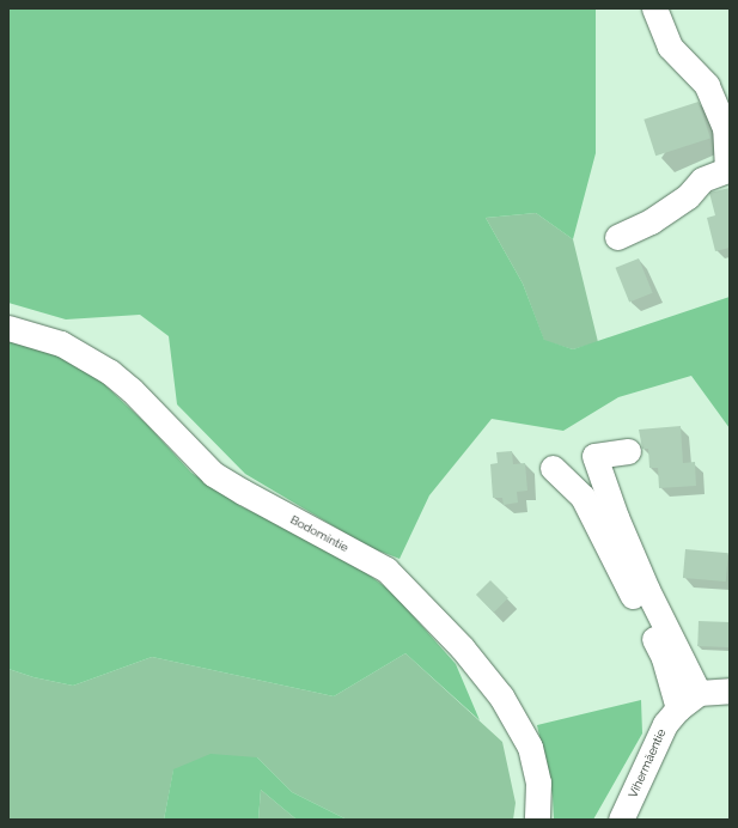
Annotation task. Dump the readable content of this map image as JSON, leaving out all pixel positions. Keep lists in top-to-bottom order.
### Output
{
  "streets": {
    "street": ["Bodomintie", "Vihermäentie"]
  }
}
